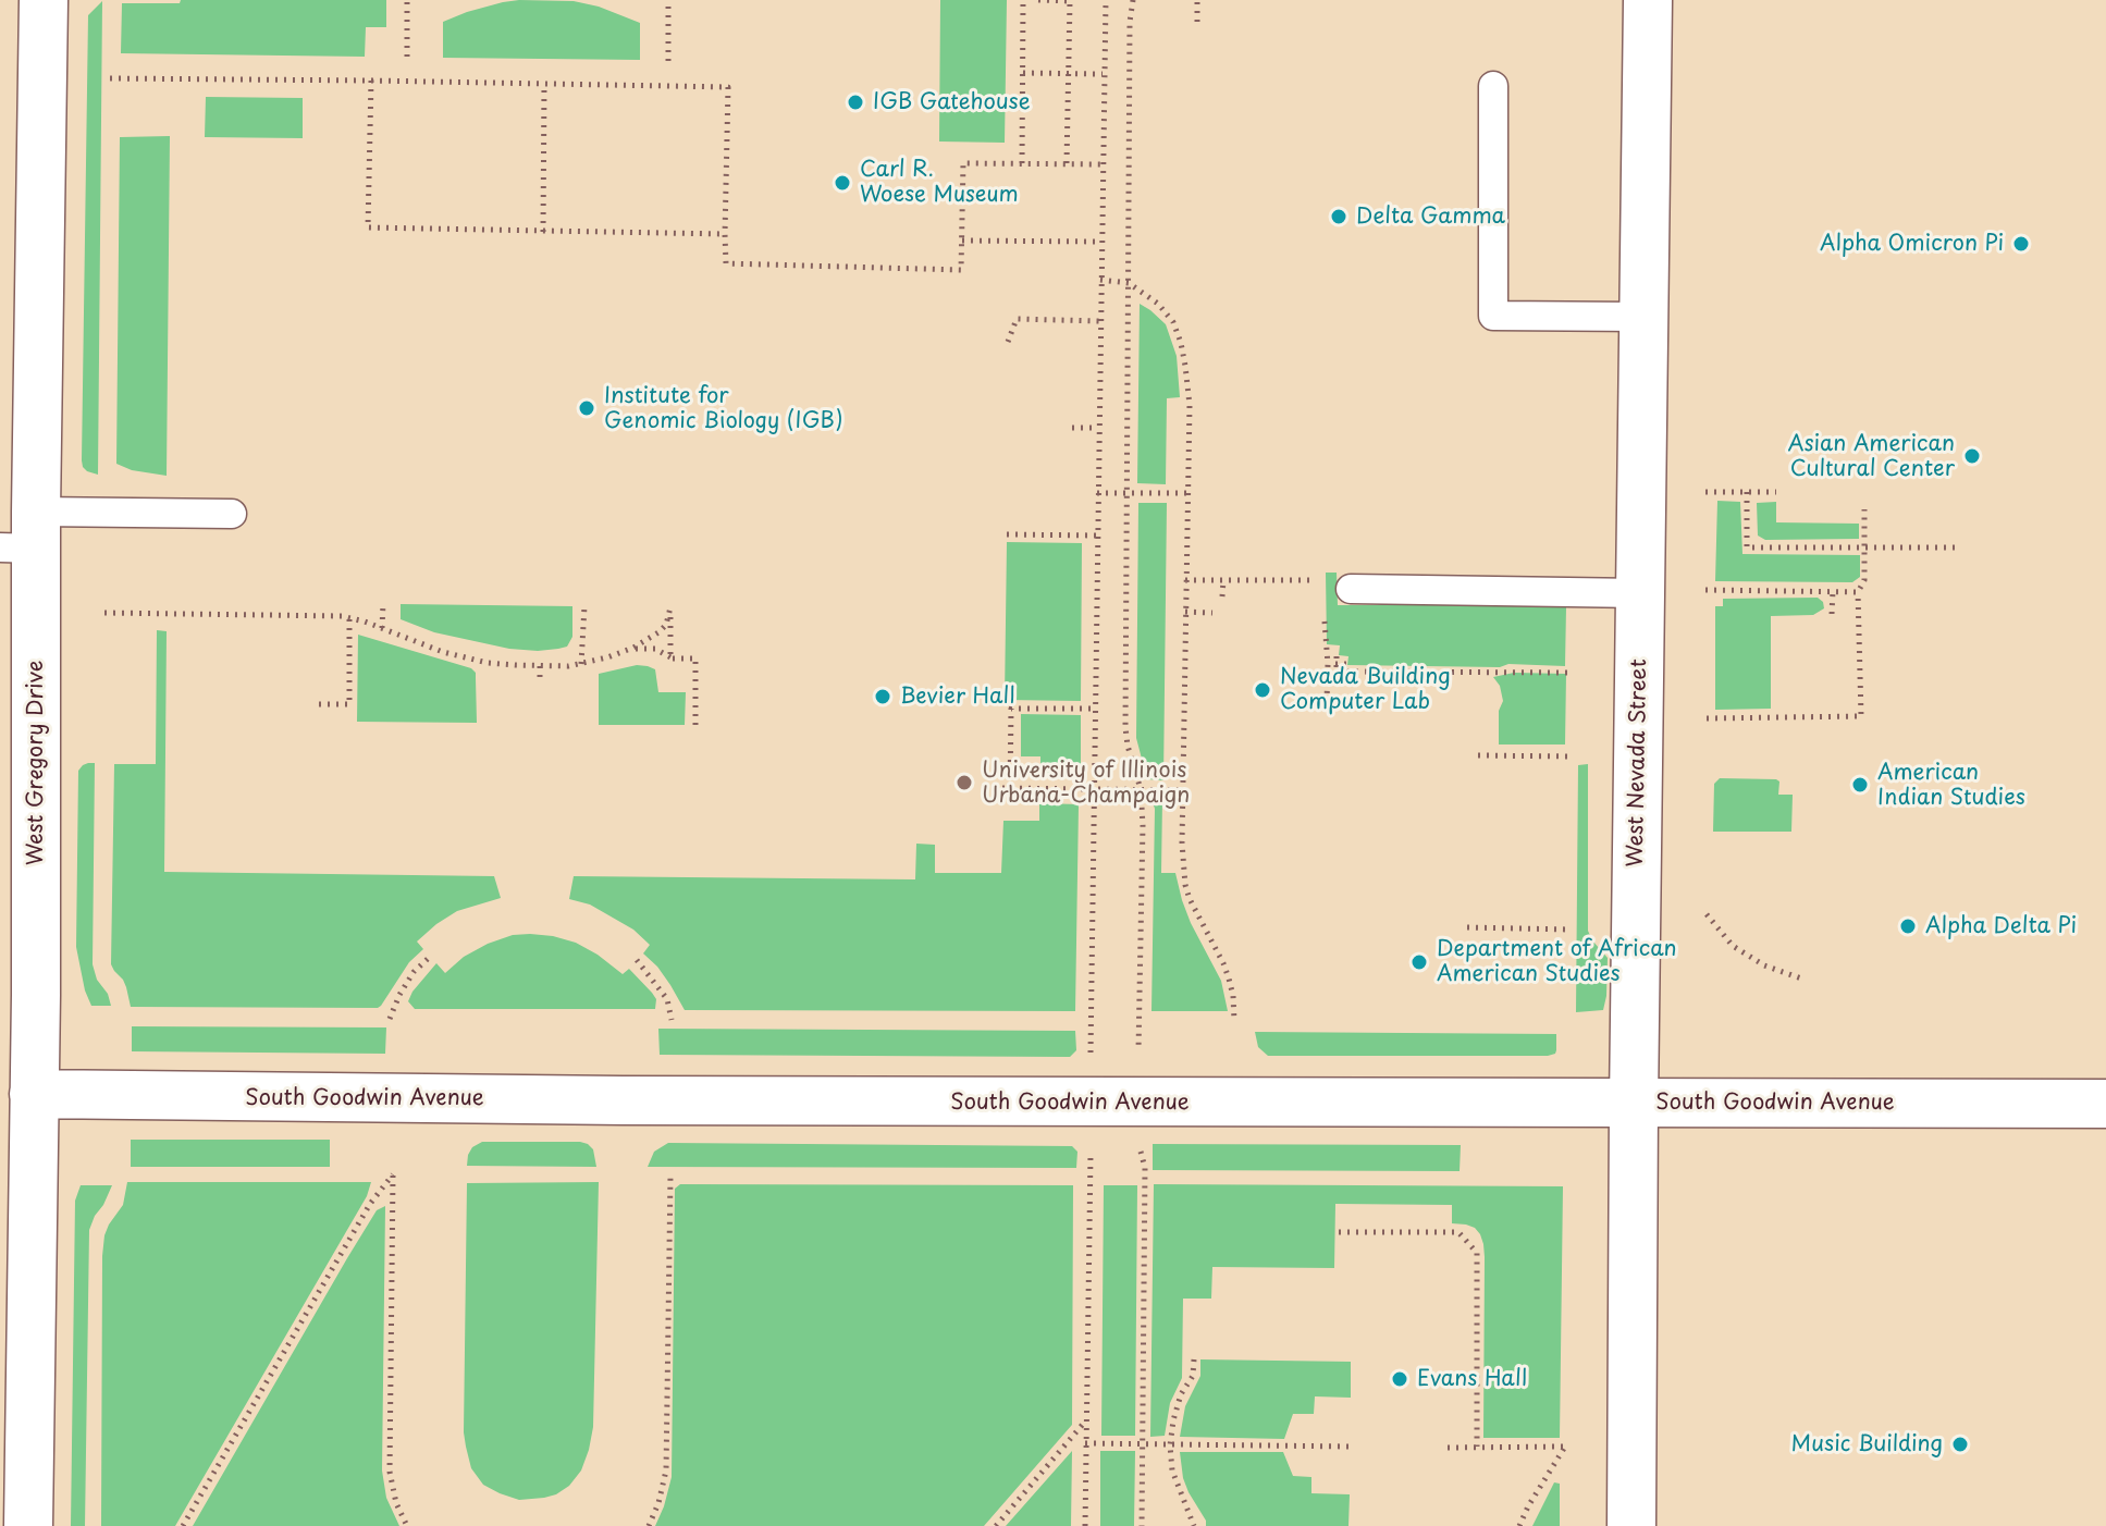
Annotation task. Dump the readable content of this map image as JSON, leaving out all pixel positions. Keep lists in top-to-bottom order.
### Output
{
  "streets": {
    "street": ["West Gregory Drive", "West Nevada Street", "South Goodwin Avenue"]
  },
  "crossings": [
    ["West Gregory Drive", "South Goodwin Avenue"],
    ["West Nevada Street", "South Goodwin Avenue"]
  ],
  "places": [
    "IGB Gatehouse",
    "Carl R. Woese Museum",
    "Delta Gamma",
    "Alpha Omicron Pi",
    "Institute for Genomic Biology (IGB)",
    "Asian American Cultural Center",
    "Nevada Building Computer Lab",
    "Bevier Hall",
    "University of Illinois Urbana-Champaign",
    "American Indian Studies",
    "Alpha Delta Pi",
    "Department of African American Studies",
    "Evans Hall",
    "Music Building"
  ]
}
